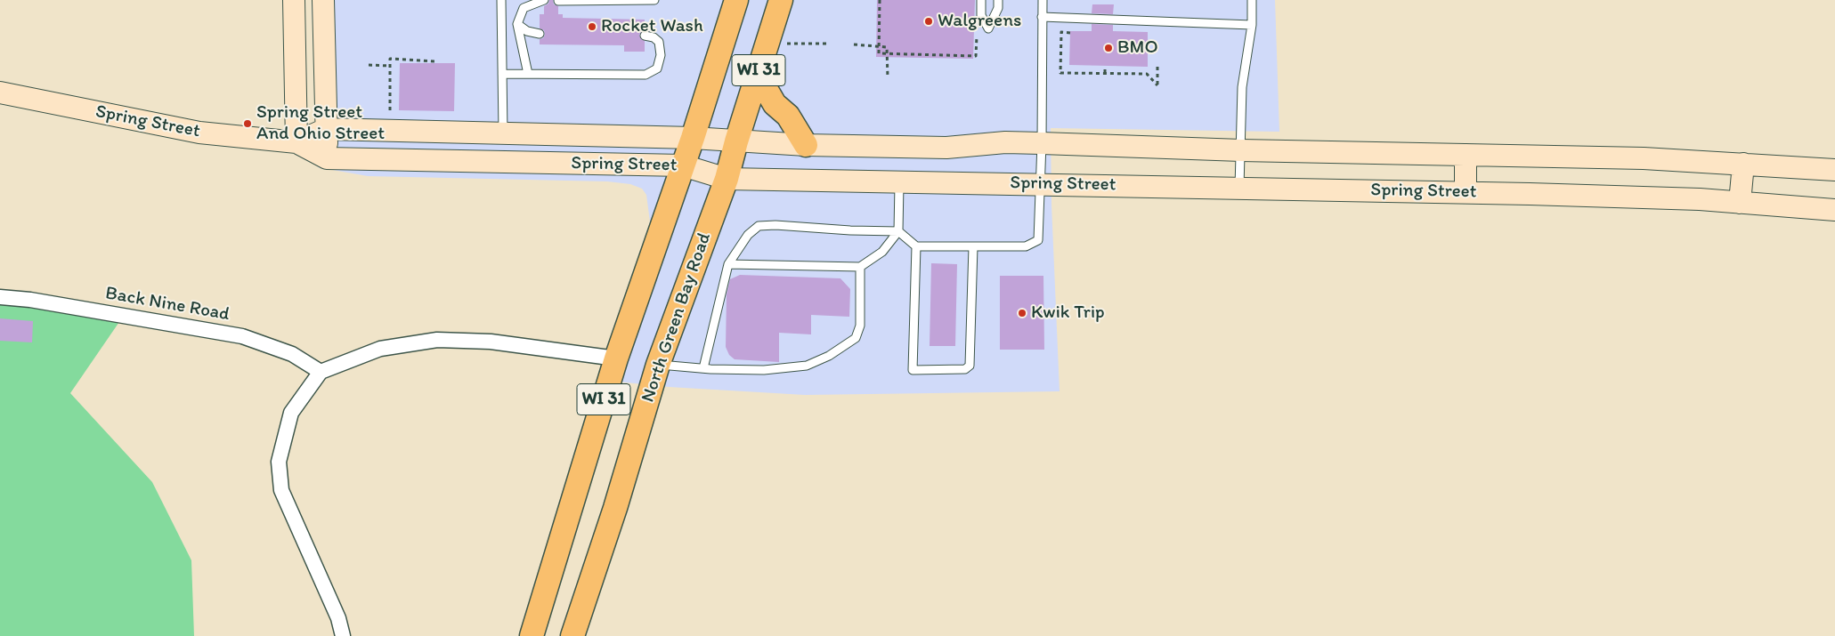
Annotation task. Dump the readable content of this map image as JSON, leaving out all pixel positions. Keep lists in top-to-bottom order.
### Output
{
  "streets": {
    "main road": ["WI 31", "Spring Street", "North Green Bay Road"],
    "street": ["Back Nine Road"]
  },
  "crossings": [
    ["WI 31", "Spring Street"],
    ["Spring Street", "North Green Bay Road"]
  ],
  "places": [
    "Walgreens",
    "Rocket Wash",
    "BMO",
    "Spring Street And Ohio Street",
    "Kwik Trip"
  ]
}
